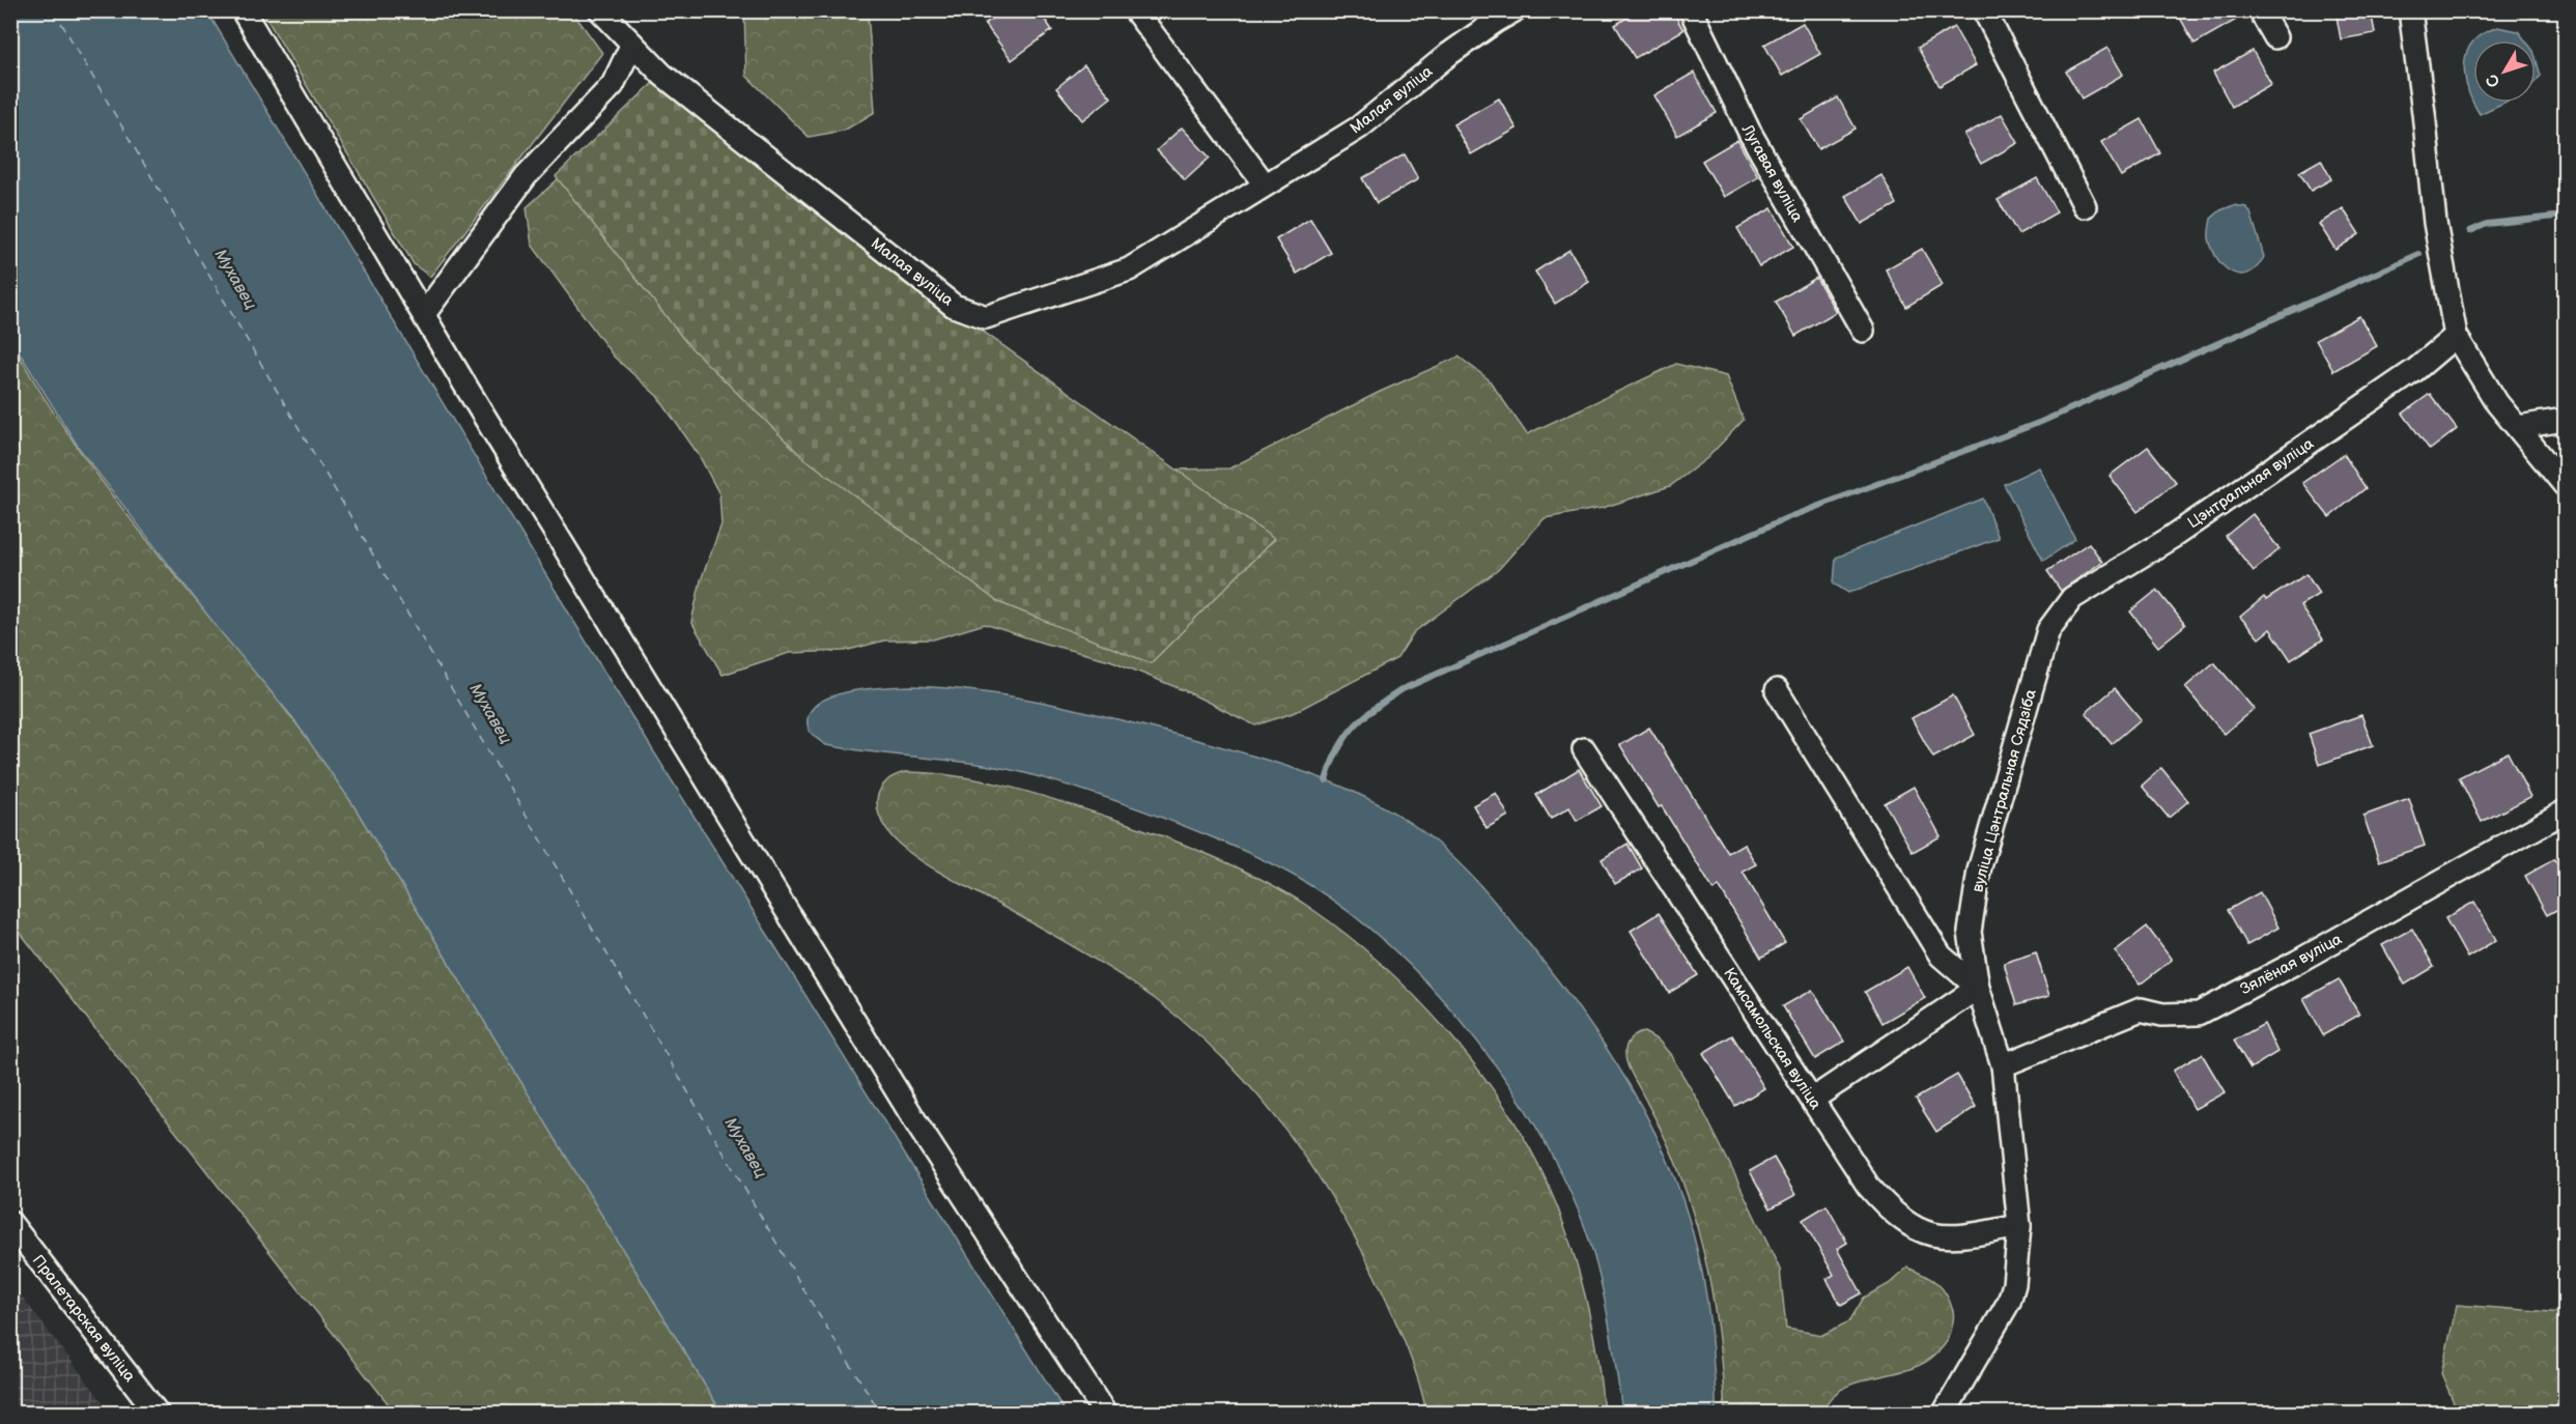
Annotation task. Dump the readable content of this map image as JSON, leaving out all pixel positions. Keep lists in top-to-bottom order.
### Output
{
  "streets": {
    "street": [
      "Малая вуліца",
      "Лугавая вуліца",
      "Цэнтральная вуліца",
      "вуліца Цэнтральная Сядзіба",
      "Зялёная вуліца",
      "Камсамольская вуліца",
      "Пралетарская вуліца"
    ]
  },
  "crossings": [
    ["Цэнтральная вуліца", "вуліца Цэнтральная Сядзіба"],
    ["вуліца Цэнтральная Сядзіба", "Зялёная вуліца"],
    ["вуліца Цэнтральная Сядзіба", "Камсамольская вуліца"]
  ],
  "water": ["Мухавец"],
  "north": "bottom left"
}
